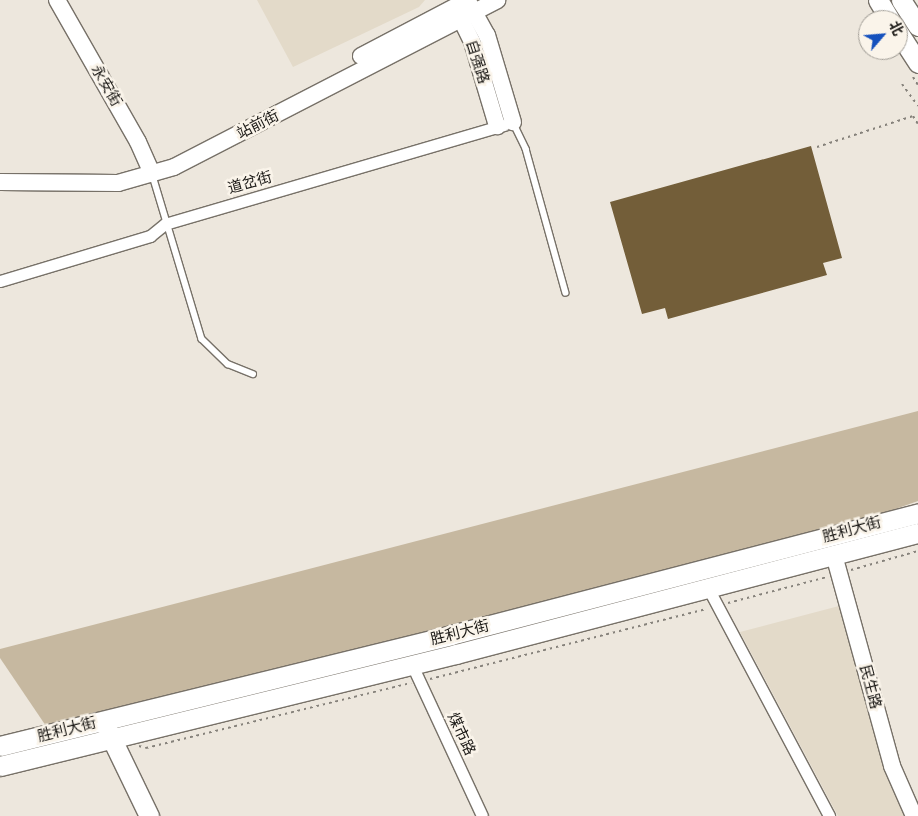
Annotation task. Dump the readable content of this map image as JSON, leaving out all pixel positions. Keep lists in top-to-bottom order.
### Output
{
  "streets": {
    "main road": [
      "自强路",
      "永安街",
      "站前街",
      "胜利大街",
      "民生路"
    ],
    "street": ["道岔街", "煤市路"]
  },
  "crossings": [
    ["自强路", "站前街"],
    ["自强路", "道岔街"],
    ["永安街", "站前街"],
    ["胜利大街", "民生路"],
    ["胜利大街", "煤市路"]
  ],
  "north": "top right"
}
